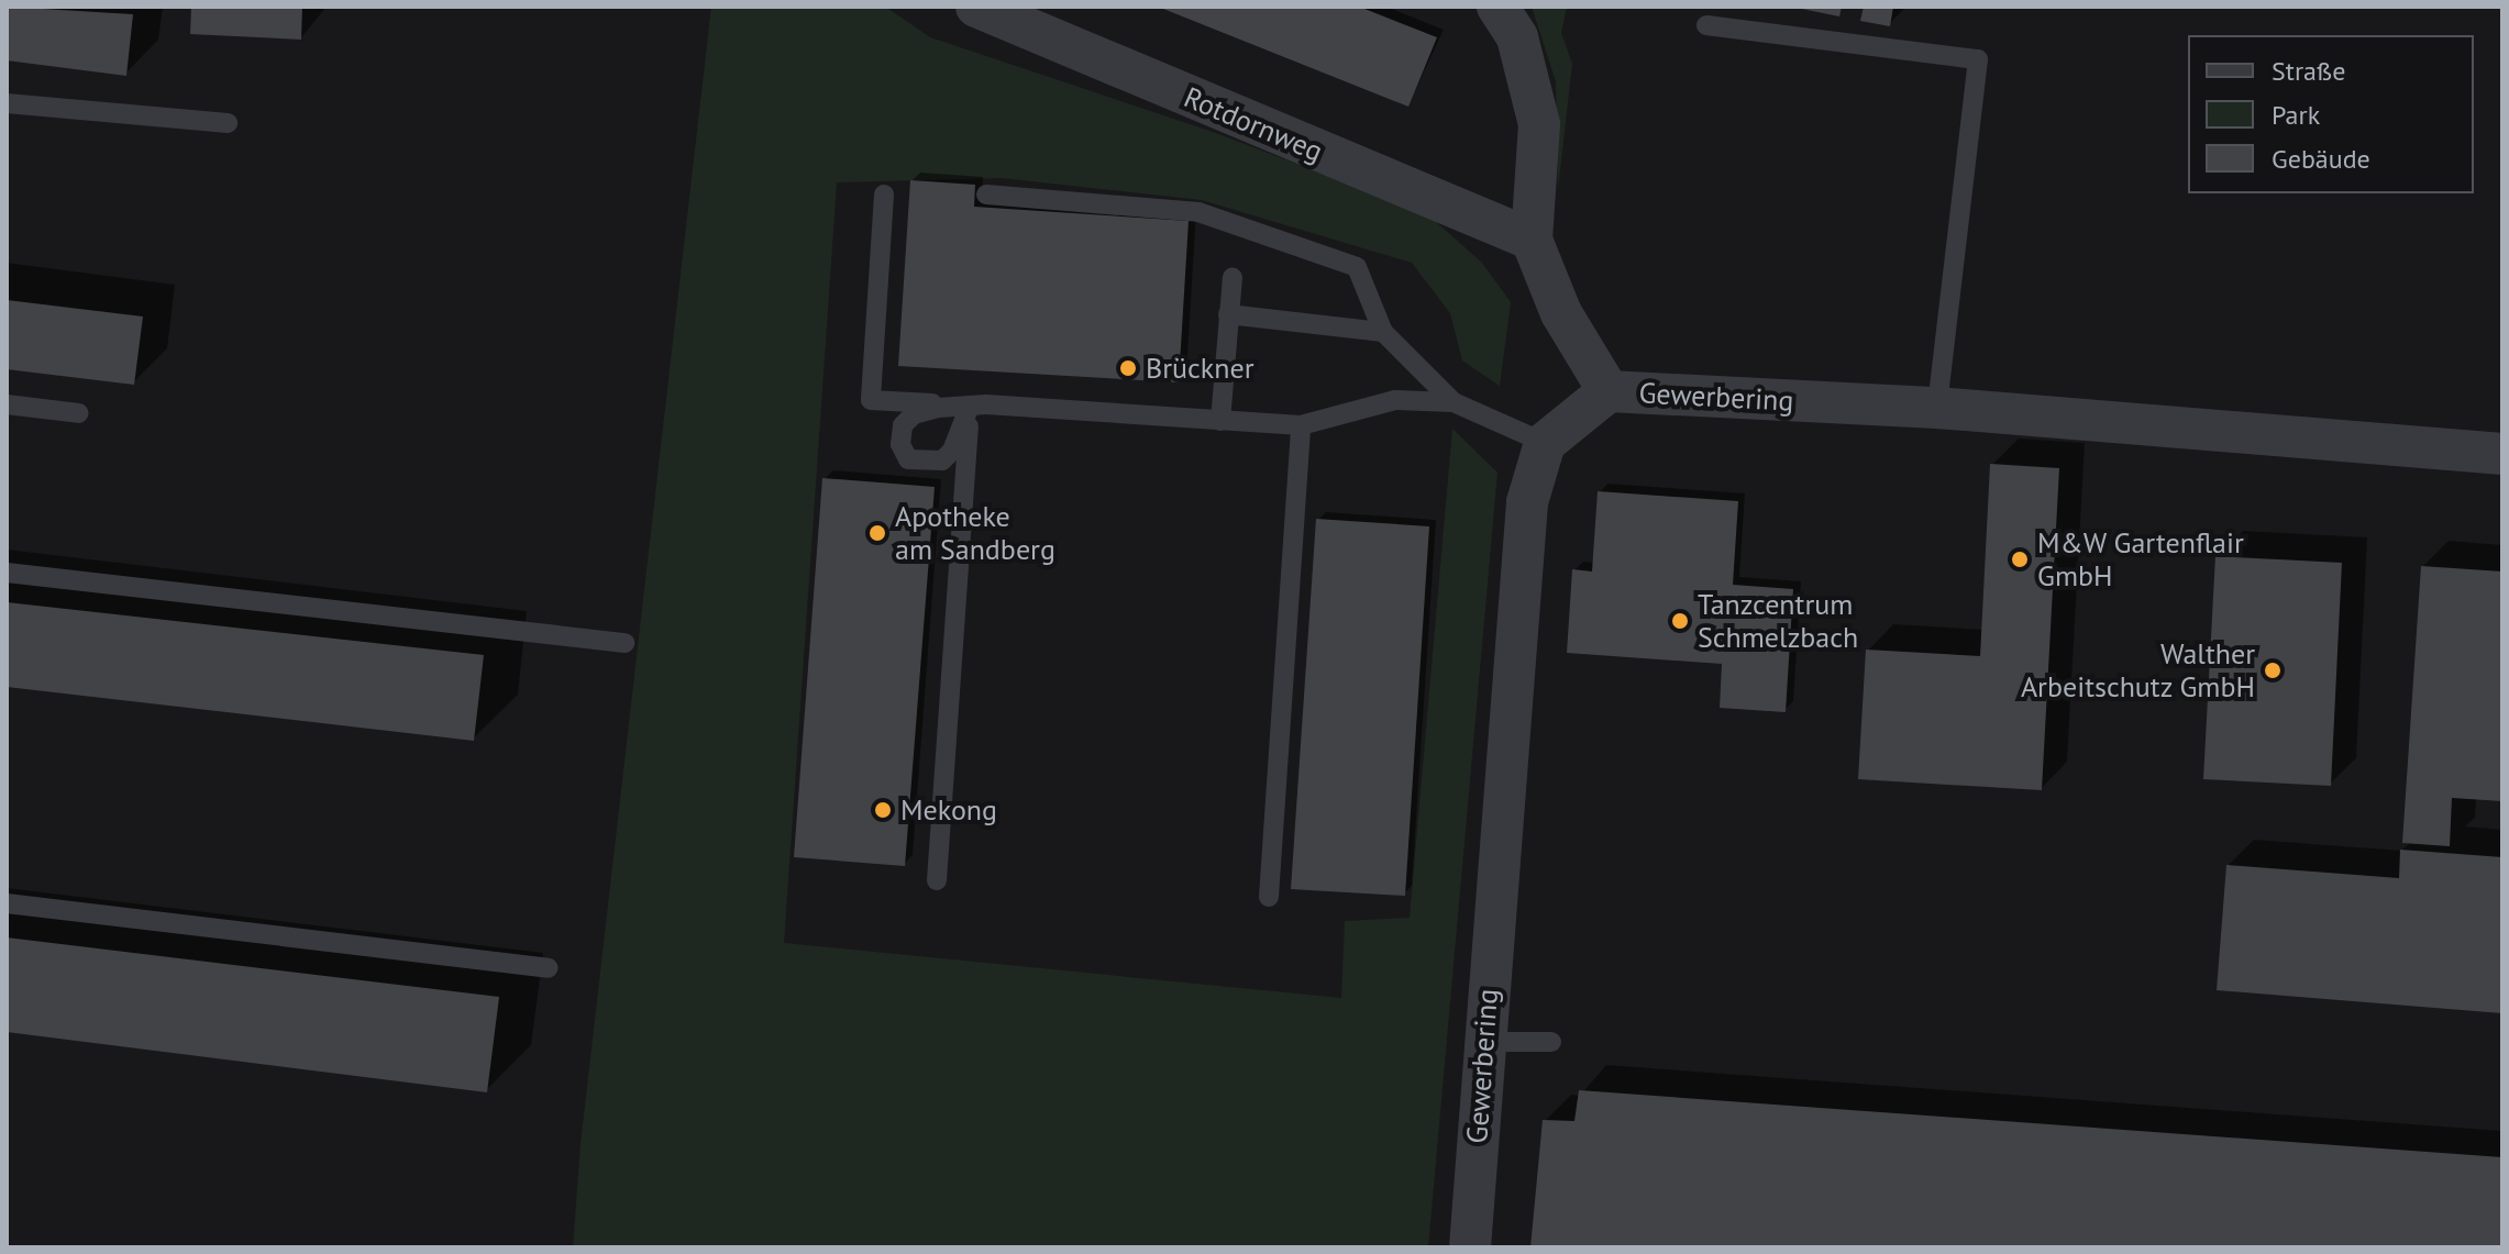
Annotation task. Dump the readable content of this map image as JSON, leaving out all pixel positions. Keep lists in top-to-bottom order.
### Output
{
  "streets": {
    "street": ["Rotdornweg", "Gewerbering"]
  },
  "places": [
    "Brückner",
    "Apotheke am Sandberg",
    "M&W Gartenflair GmbH",
    "Tanzcentrum Schmelzbach",
    "Walther Arbeitschutz GmbH",
    "Mekong"
  ],
  "legend": ["Straße", "Park", "Gebäude"]
}
